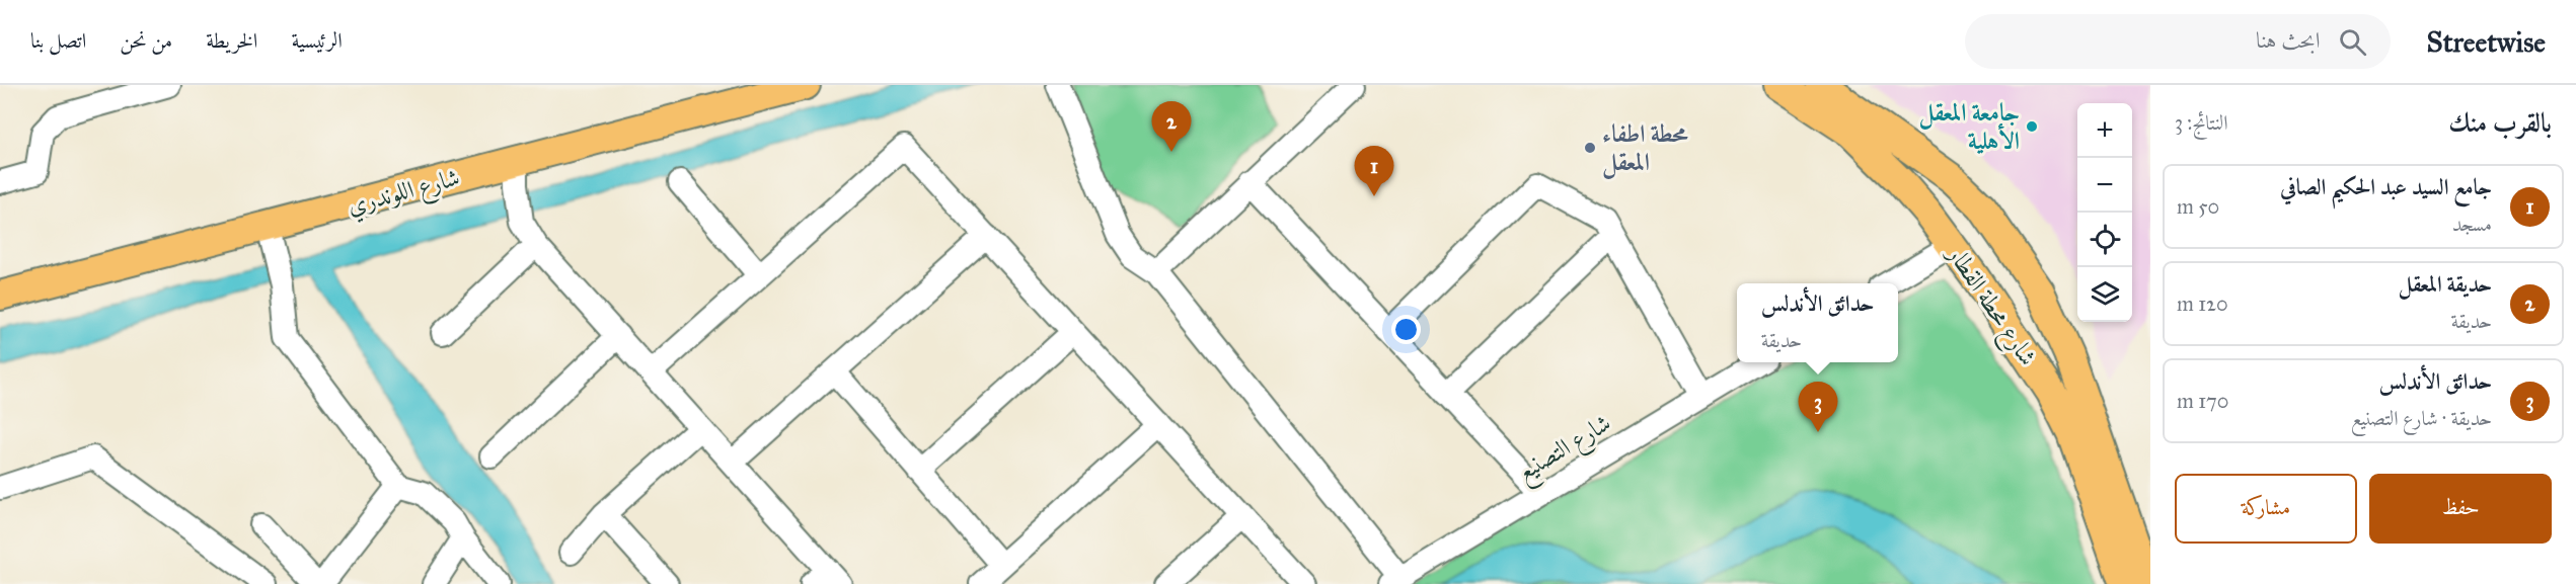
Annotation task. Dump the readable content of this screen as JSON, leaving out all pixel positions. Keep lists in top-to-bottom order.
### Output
{
  "streets": {
    "main road": ["شارع اللوندري", "شارع محطة القطار"],
    "street": ["شارع التصنيع"]
  },
  "places": ["جامعة المعقل الأهلية", "محطة اطفاء المعقل"],
  "page": {
    "header": "Streetwise",
    "search": "ابحث هنا",
    "nav": [
      "الرئيسية",
      "الخريطة",
      "من نحن",
      "اتصل بنا"
    ],
    "heading": ["بالقرب منك", "النتائج: 3"],
    "pins": ["2", "1", "3"],
    "map_buttons": ["+", "−"],
    "list": [
      {
        "mark": "1",
        "name": "جامع السيد عبد الحكيم الصافي",
        "note": "مسجد",
        "value": "50 m"
      },
      {
        "mark": "2",
        "name": "حديقة المعقل",
        "note": "حديقة",
        "value": "120 m"
      },
      {
        "mark": "3",
        "name": "حدائق الأندلس",
        "note": "حديقة · شارع التصنيع",
        "value": "170 m"
      }
    ],
    "popup": ["حدائق الأندلس", "حديقة"],
    "buttons": ["حفظ", "مشاركة"]
  }
}
